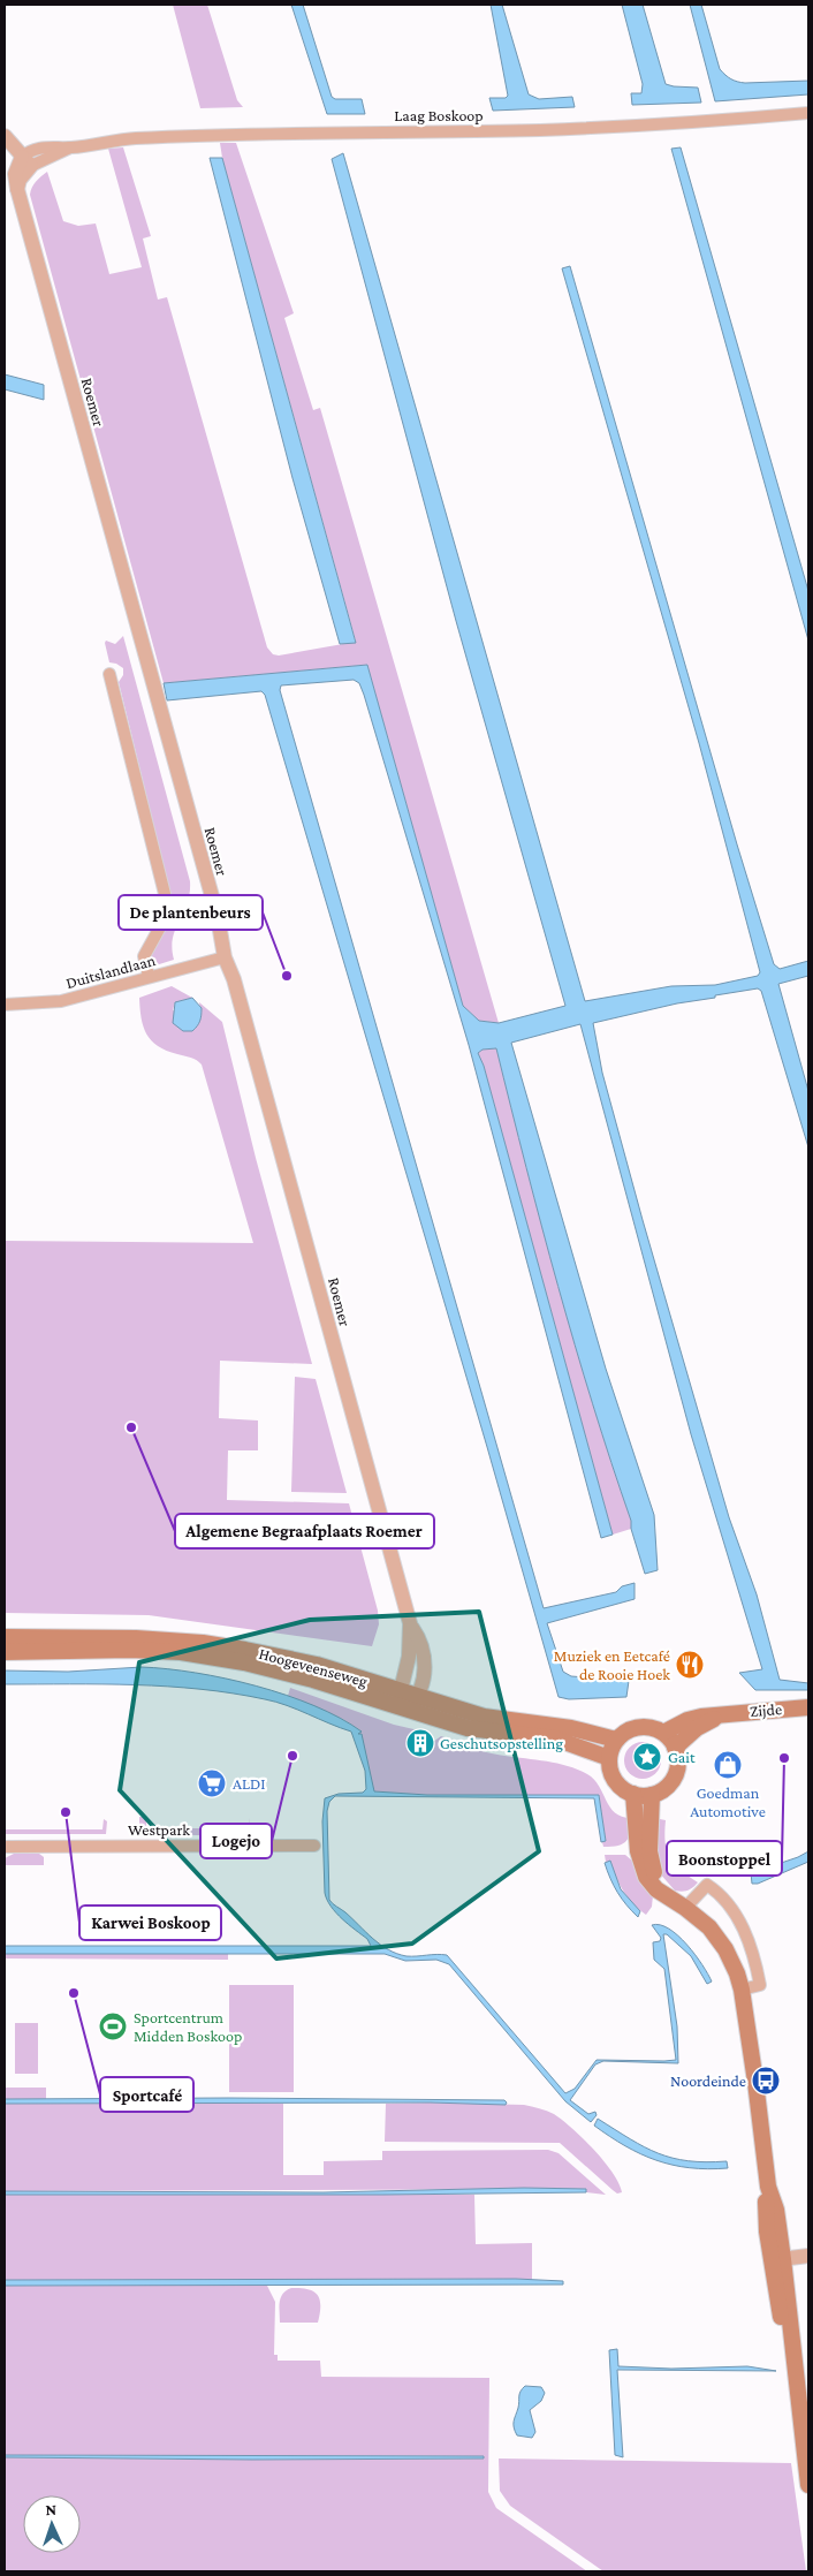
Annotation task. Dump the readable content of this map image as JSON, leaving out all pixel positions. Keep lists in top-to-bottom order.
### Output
{
  "streets": {
    "main road": ["Hoogeveenseweg", "Zijde"],
    "street": [
      "Laag Boskoop",
      "Roemer",
      "Duitslandlaan",
      "Westpark"
    ]
  },
  "crossings": [
    ["Laag Boskoop", "Roemer"],
    ["Roemer", "Duitslandlaan"],
    ["Roemer", "Hoogeveenseweg"],
    ["Hoogeveenseweg", "Zijde"]
  ],
  "places": {
    "other": [
      "De plantenbeurs",
      "Algemene Begraafplaats Roemer",
      "Logejo",
      "Boonstoppel",
      "Karwei Boskoop",
      "Sportcafé"
    ],
    "restaurant": ["Muziek en Eetcafé de Rooie Hoek"],
    "building": ["Geschutsopstelling"],
    "place": ["Gait"],
    "shop": ["Goedman Automotive"],
    "supermarket": ["ALDI"],
    "sports": ["Sportcentrum Midden Boskoop"],
    "bus stop": ["Noordeinde"]
  },
  "north": "top"
}
